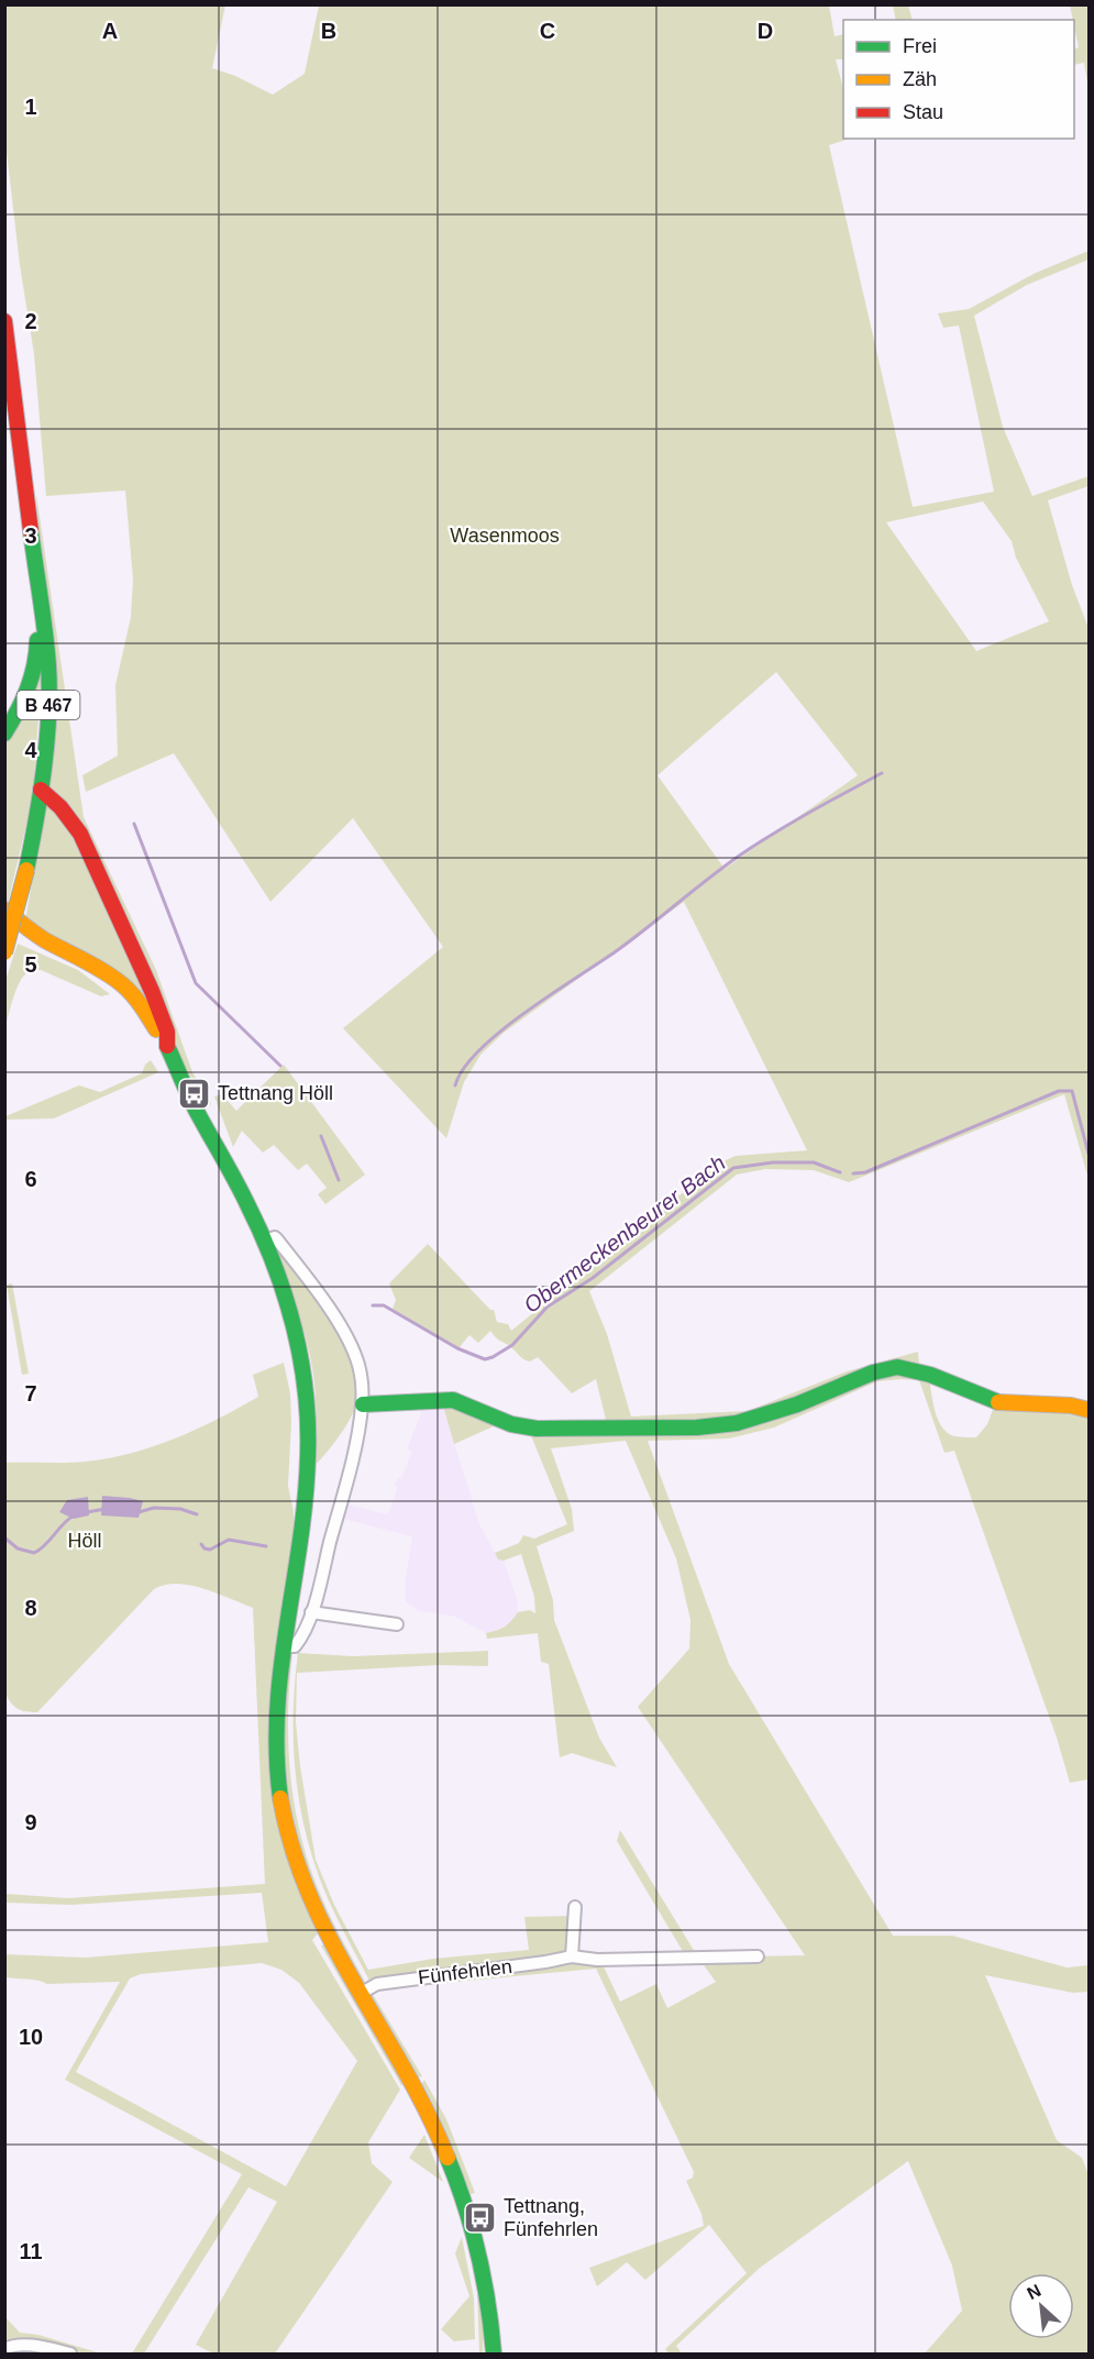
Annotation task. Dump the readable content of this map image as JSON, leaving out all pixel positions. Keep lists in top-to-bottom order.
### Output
{
  "streets": {
    "main road": ["B 467"],
    "street": ["Fünfehrlen"]
  },
  "water": ["Obermeckenbeurer Bach"],
  "parks": ["Wasenmoos", "Höll"],
  "places": {
    "bus stop": ["Tettnang Höll", "Tettnang, Fünfehrlen"]
  },
  "legend": ["Frei", "Zäh", "Stau"],
  "north": "top left",
  "grid": {
    "columns": [
      "A",
      "B",
      "C",
      "D"
    ],
    "rows": [
      "1",
      "2",
      "3",
      "4",
      "5",
      "6",
      "7",
      "8",
      "9",
      "10",
      "11"
    ]
  }
}
